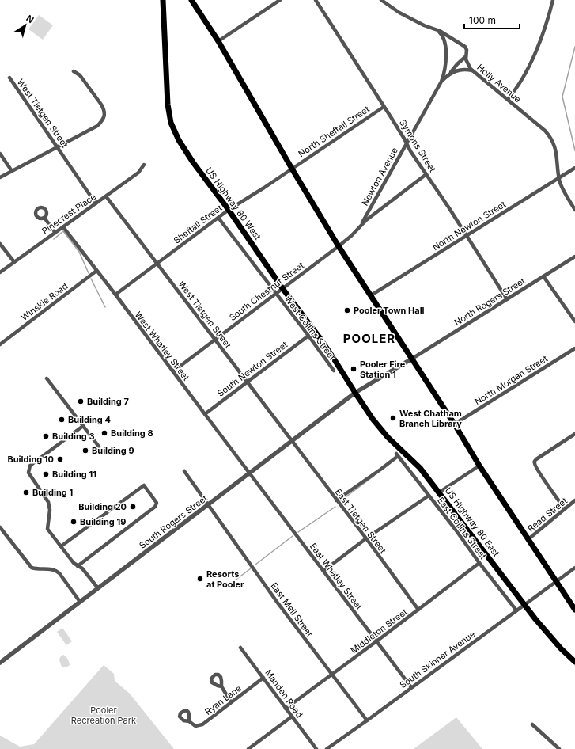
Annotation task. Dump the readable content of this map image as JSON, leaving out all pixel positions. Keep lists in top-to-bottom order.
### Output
{
  "streets": {
    "main road": ["US Highway 80 West", "US Highway 80 East"],
    "street": [
      "Holly Avenue",
      "West Tietgen Street",
      "North Sheftall Street",
      "Symons Street",
      "Newton Avenue",
      "Pinecrest Place",
      "Sheftall Street",
      "North Newton Street",
      "South Chestnut Street",
      "Winskie Road",
      "North Rogers Street",
      "West Collins Street",
      "West Whatley Street",
      "South Newton Street",
      "North Morgan Street",
      "Read Street",
      "East Tietgen Street",
      "South Rogers Street",
      "East Collins Street",
      "East Whatley Street",
      "East Mell Street",
      "Middleton Street",
      "South Skinner Avenue",
      "Manden Road",
      "Ryan Lane"
    ]
  },
  "crossings": [
    ["Holly Avenue", "Newton Avenue"],
    ["Holly Avenue", "North Newton Street"],
    ["West Tietgen Street", "Pinecrest Place"],
    ["West Tietgen Street", "Sheftall Street"],
    ["West Tietgen Street", "South Chestnut Street"],
    ["West Tietgen Street", "South Newton Street"],
    ["West Tietgen Street", "East Tietgen Street"],
    ["West Tietgen Street", "South Rogers Street"],
    ["North Sheftall Street", "Symons Street"],
    ["North Sheftall Street", "Sheftall Street"],
    ["Symons Street", "Newton Avenue"],
    ["Symons Street", "North Newton Street"],
    ["Symons Street", "North Rogers Street"],
    ["Newton Avenue", "South Chestnut Street"],
    ["US Highway 80 West", "Sheftall Street"],
    ["US Highway 80 West", "South Chestnut Street"],
    ["US Highway 80 West", "South Rogers Street"],
    ["US Highway 80 West", "US Highway 80 East"],
    ["Pinecrest Place", "West Whatley Street"],
    ["Sheftall Street", "West Collins Street"],
    ["Sheftall Street", "West Whatley Street"],
    ["South Chestnut Street", "West Collins Street"],
    ["South Chestnut Street", "West Whatley Street"],
    ["Winskie Road", "West Whatley Street"],
    ["North Rogers Street", "South Rogers Street"],
    ["West Collins Street", "South Newton Street"],
    ["West Whatley Street", "South Newton Street"],
    ["West Whatley Street", "South Rogers Street"],
    ["West Whatley Street", "East Whatley Street"],
    ["East Tietgen Street", "South Rogers Street"],
    ["East Tietgen Street", "East Collins Street"],
    ["East Tietgen Street", "Middleton Street"],
    ["South Rogers Street", "US Highway 80 East"],
    ["South Rogers Street", "East Whatley Street"],
    ["South Rogers Street", "East Mell Street"],
    ["US Highway 80 East", "South Skinner Avenue"],
    ["East Collins Street", "Middleton Street"],
    ["East Collins Street", "South Skinner Avenue"],
    ["East Whatley Street", "Middleton Street"],
    ["East Whatley Street", "South Skinner Avenue"],
    ["East Mell Street", "Middleton Street"],
    ["East Mell Street", "South Skinner Avenue"],
    ["Middleton Street", "Manden Road"],
    ["Manden Road", "Ryan Lane"]
  ],
  "districts": ["POOLER"],
  "parks": ["Pooler Recreation Park"],
  "places": [
    "Pooler Town Hall",
    "Pooler Fire Station 1",
    "Building 7",
    "West Chatham Branch Library",
    "Building 4",
    "Building 8",
    "Building 3",
    "Building 9",
    "Building 10",
    "Building 11",
    "Building 1",
    "Building 20",
    "Building 19",
    "Resorts at Pooler"
  ],
  "scale_bar": "100 m",
  "north": "top right"
}
